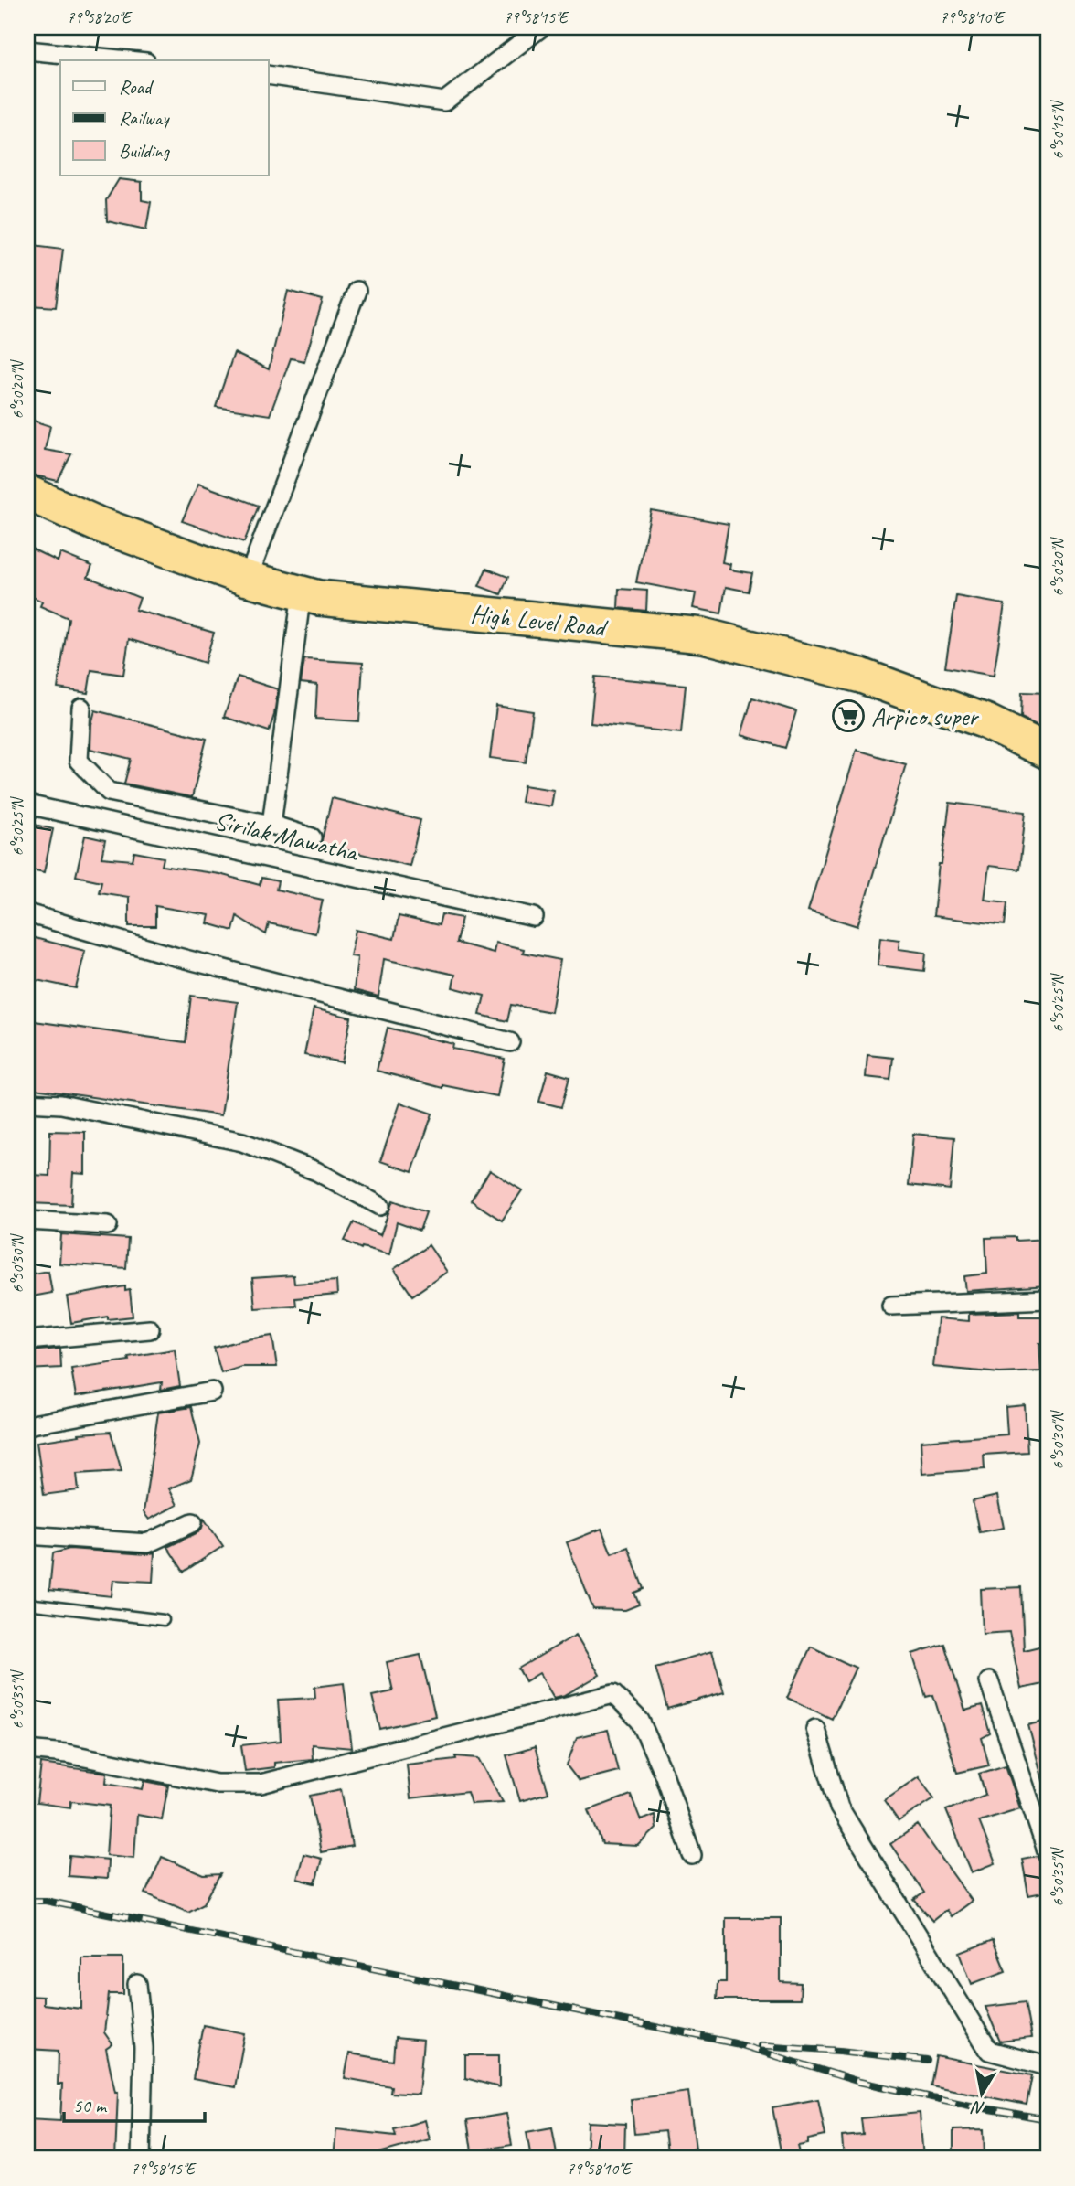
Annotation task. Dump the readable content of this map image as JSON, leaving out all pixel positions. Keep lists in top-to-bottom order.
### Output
{
  "streets": {
    "highway": ["High Level Road"],
    "street": ["Sirilak Mawatha"]
  },
  "places": {
    "supermarket": ["Arpico super"]
  },
  "legend": ["Road", "Railway", "Building"],
  "scale_bar": "50 m",
  "north": "bottom",
  "coordinates": [
    "79°58'20\"E",
    "79°58'15\"E",
    "79°58'10\"E",
    "6°50'15\"N",
    "6°50'20\"N",
    "6°50'25\"N",
    "6°50'30\"N",
    "6°50'35\"N"
  ]
}
